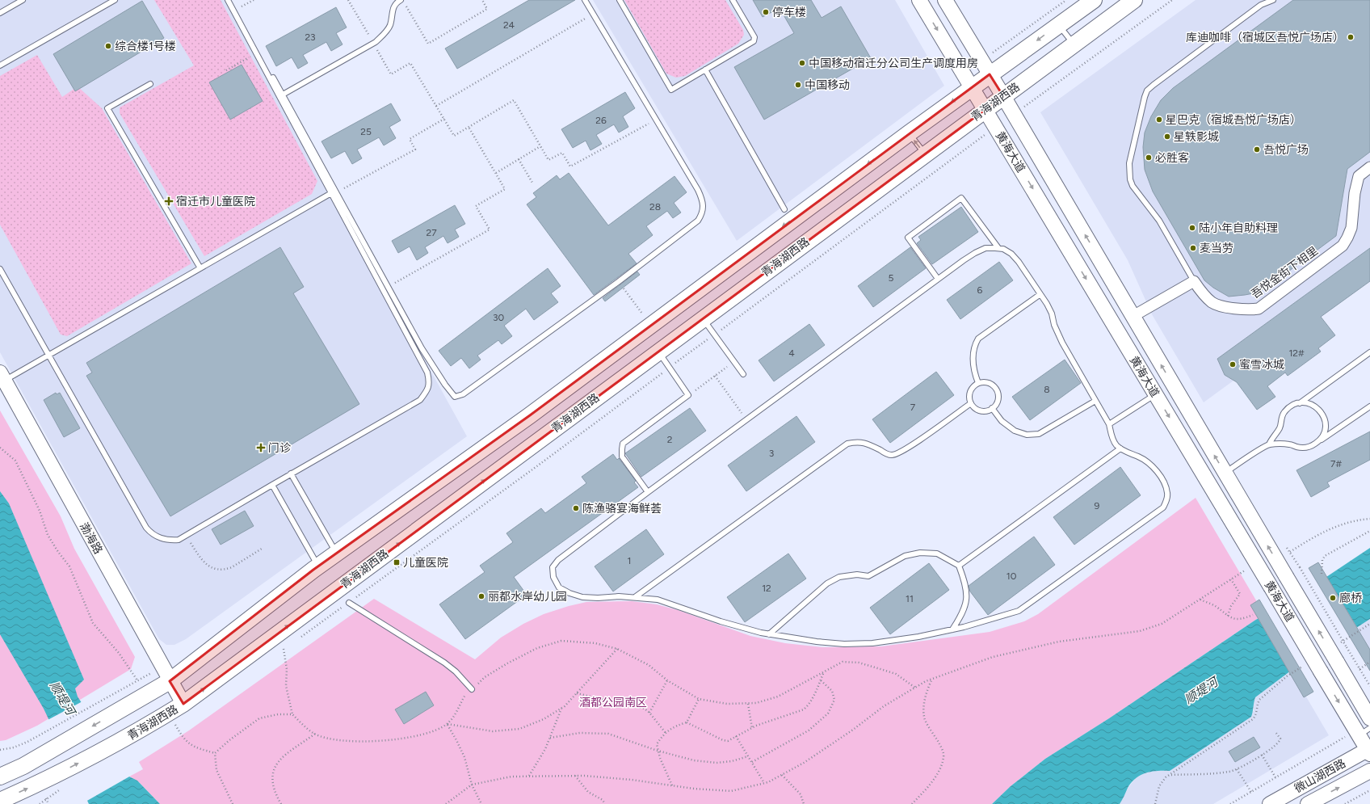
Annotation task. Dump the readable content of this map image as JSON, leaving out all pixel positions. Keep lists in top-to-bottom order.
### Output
{
  "streets": {
    "main road": ["青海湖西路"],
    "street": [
      "黄海大道",
      "吾悦金街下相里",
      "渤海路",
      "微山湖西路"
    ]
  },
  "crossings": [
    ["青海湖西路", "黄海大道"],
    ["青海湖西路", "渤海路"],
    ["黄海大道", "微山湖西路"]
  ],
  "water": ["顺堤河"],
  "parks": ["酒都公园南区"],
  "places": {
    "other": [
      "停车楼",
      "库迪咖啡（宿城区吾悦广场店）",
      "综合楼1号楼",
      "中国移动宿迁分公司生产调度用房",
      "中国移动",
      "星巴克（宿城吾悦广场店）",
      "星轶影城",
      "吾悦广场",
      "必胜客",
      "陆小年自助料理",
      "麦当劳",
      "蜜雪冰城",
      "陈渔骆宴海鲜荟",
      "丽都水岸幼儿园",
      "廊桥"
    ],
    "health": ["宿迁市儿童医院", "门诊"],
    "transit": ["儿童医院"]
  },
  "house_numbers": [
    "24",
    "23",
    "26",
    "25",
    "28",
    "27",
    "5",
    "6",
    "30",
    "4",
    "12#",
    "8",
    "7",
    "2",
    "3",
    "7#",
    "9",
    "1",
    "10",
    "12",
    "11"
  ]
}
